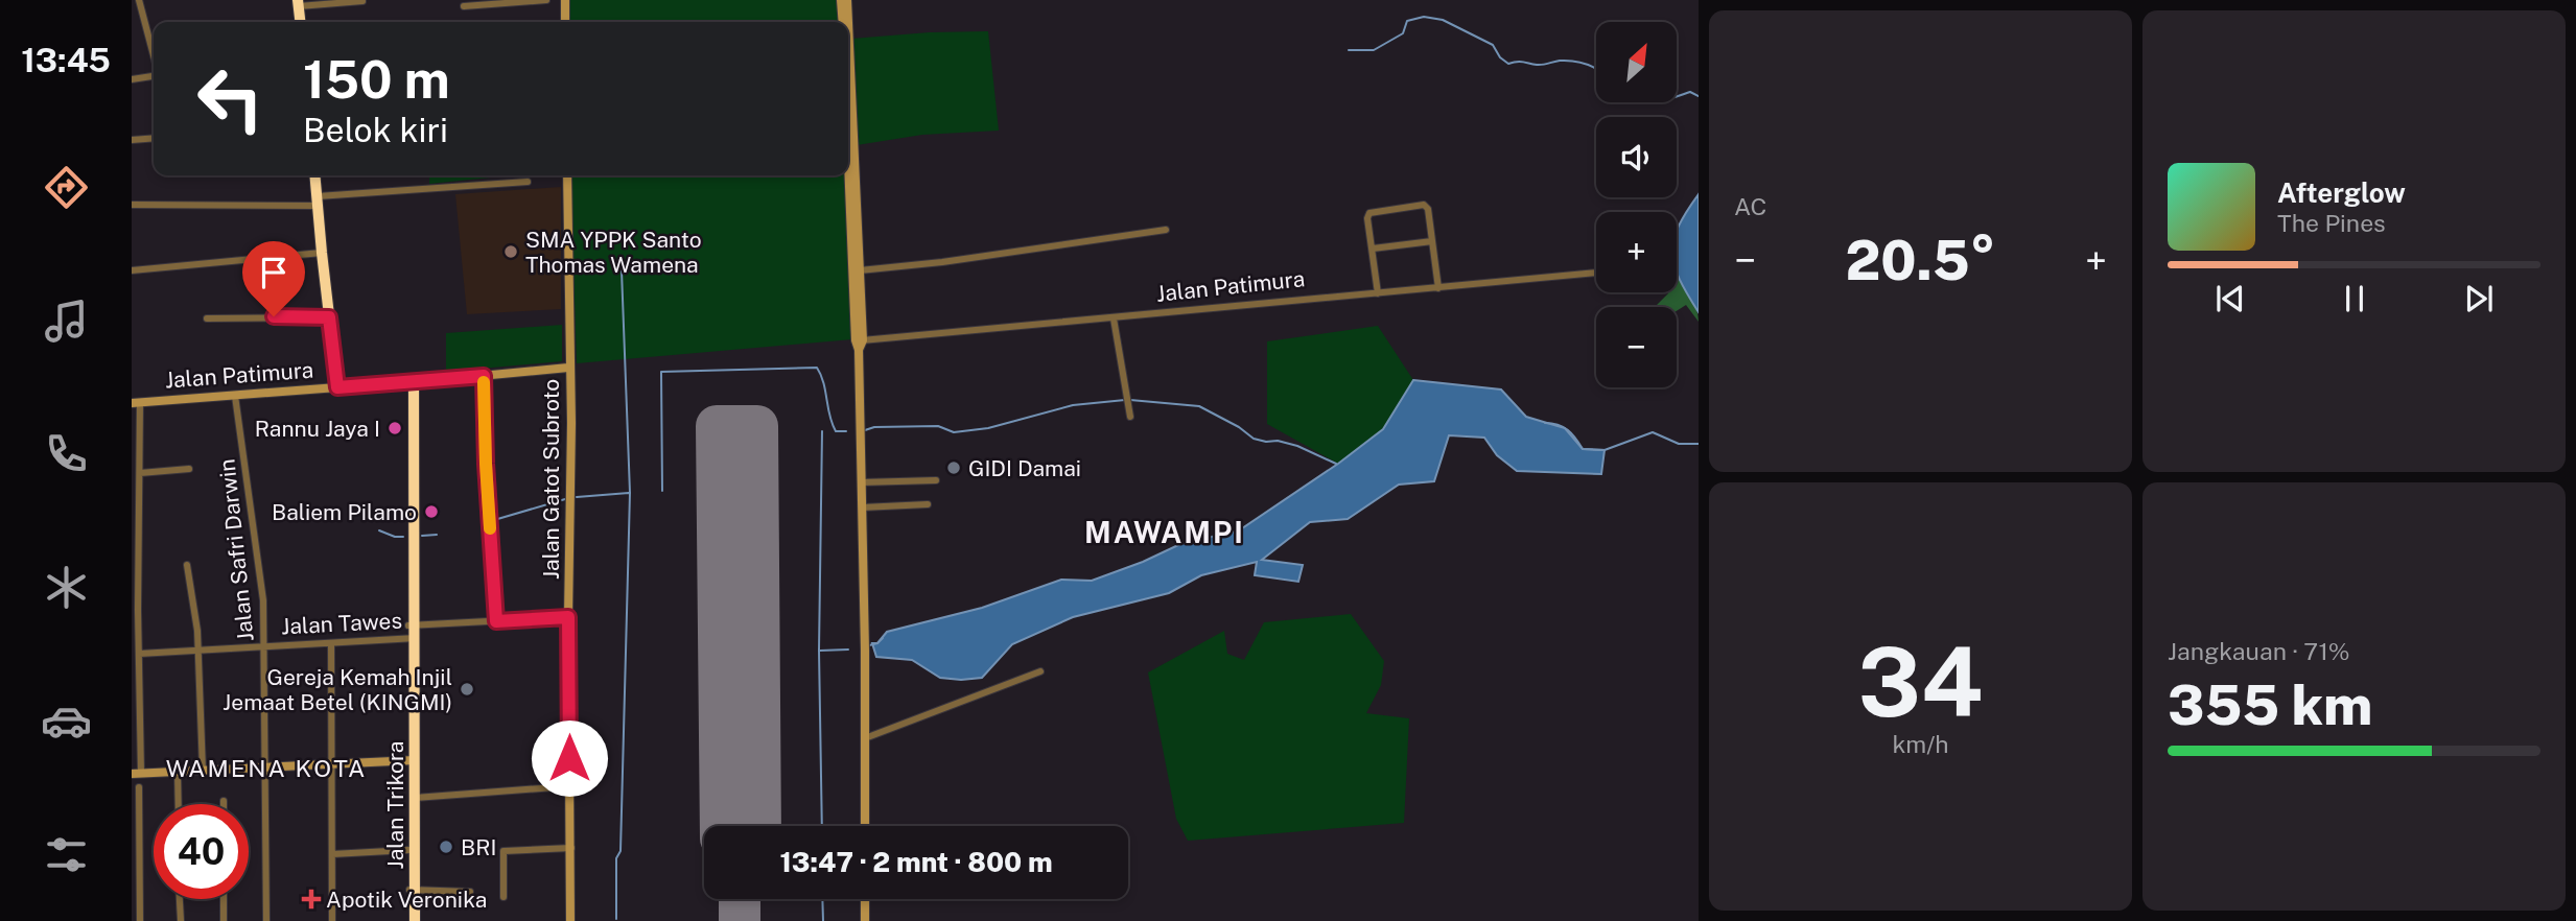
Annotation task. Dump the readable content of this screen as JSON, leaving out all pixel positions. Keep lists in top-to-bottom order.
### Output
{
  "streets": {
    "highway": ["Jalan Patimura", "Jalan Trikora"],
    "main road": ["Jalan Gatot Subroto"],
    "street": ["Jalan Safri Darwin", "Jalan Tawes"]
  },
  "crossings": [
    ["Jalan Patimura", "Jalan Gatot Subroto"],
    ["Jalan Patimura", "Jalan Safri Darwin"],
    ["Jalan Patimura", "Jalan Trikora"],
    ["Jalan Gatot Subroto", "Jalan Tawes"],
    ["Jalan Safri Darwin", "Jalan Tawes"],
    ["Jalan Tawes", "Jalan Trikora"]
  ],
  "districts": ["MAWAMPI", "WAMENA KOTA"],
  "places": {
    "other": [
      "SMA YPPK Santo Thomas Wamena",
      "Rannu Jaya I",
      "GIDI Damai",
      "Baliem Pilamo",
      "Gereja Kemah Injil Jemaat Betel (KINGMI)",
      "BRI"
    ],
    "health": ["Apotik Veronika"]
  },
  "north": "top right",
  "page": {
    "tabs": "13:45",
    "tile": [
      "AC",
      ["34", "km/h"],
      ["Jangkauan · 71%", "355 km"]
    ],
    "map_buttons": ["+", "−"],
    "turn": ["150 m", "Belok kiri"],
    "song": ["Afterglow", "The Pines"],
    "heat": ["−", "20.5°", "+"],
    "limit": "40",
    "trip": "13:47 · 2 mnt · 800 m"
  }
}
